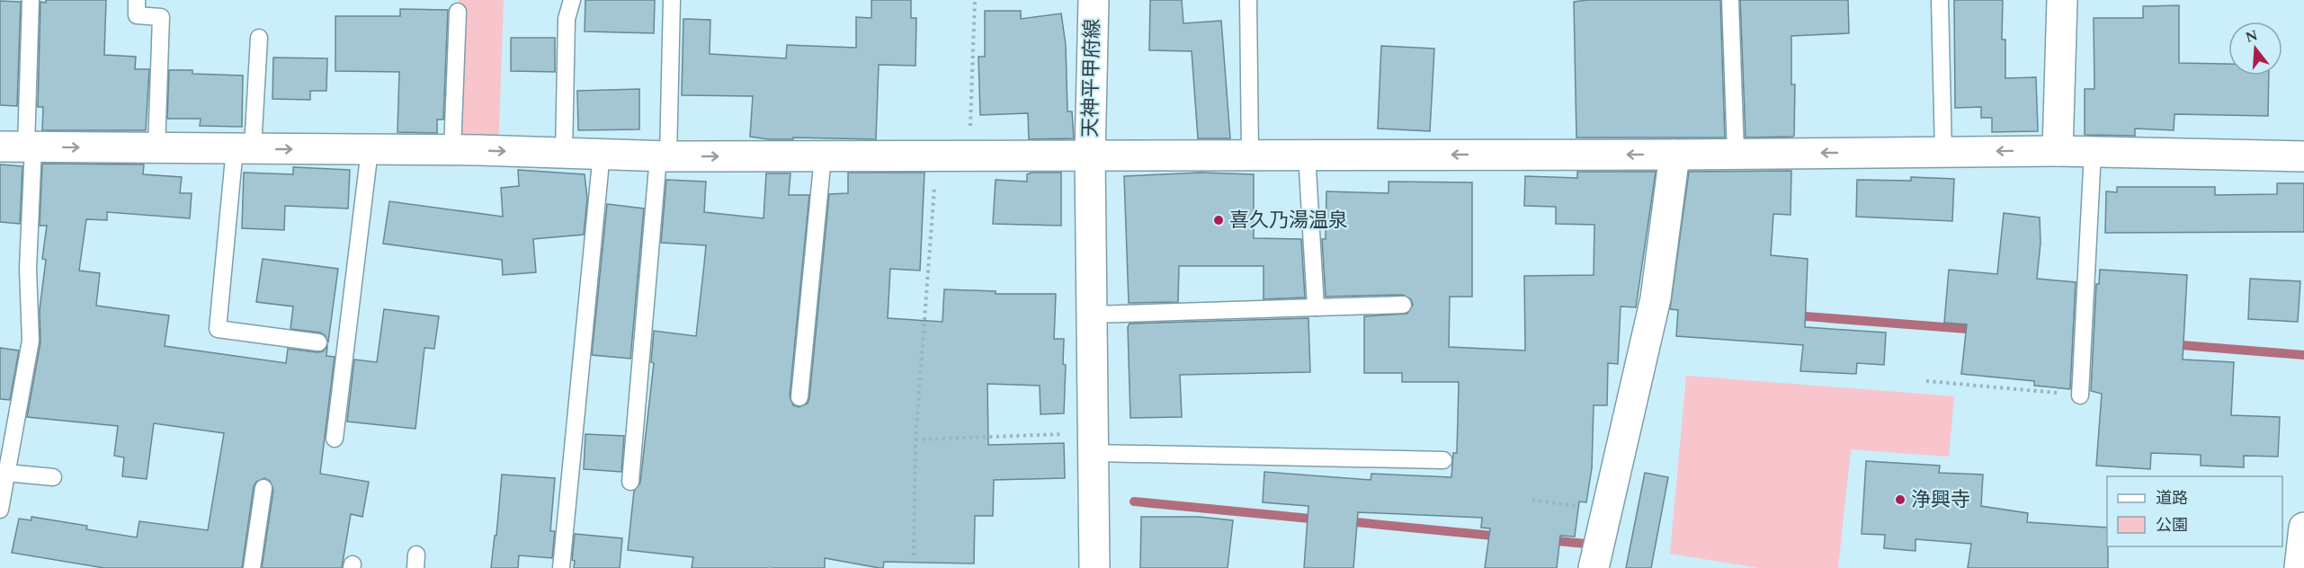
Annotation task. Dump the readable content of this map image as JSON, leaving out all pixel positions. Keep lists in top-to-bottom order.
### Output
{
  "streets": {
    "street": ["天神平甲府線"]
  },
  "places": ["喜久乃湯温泉", "浄興寺"],
  "legend": ["道路", "公園"],
  "north": "top"
}
